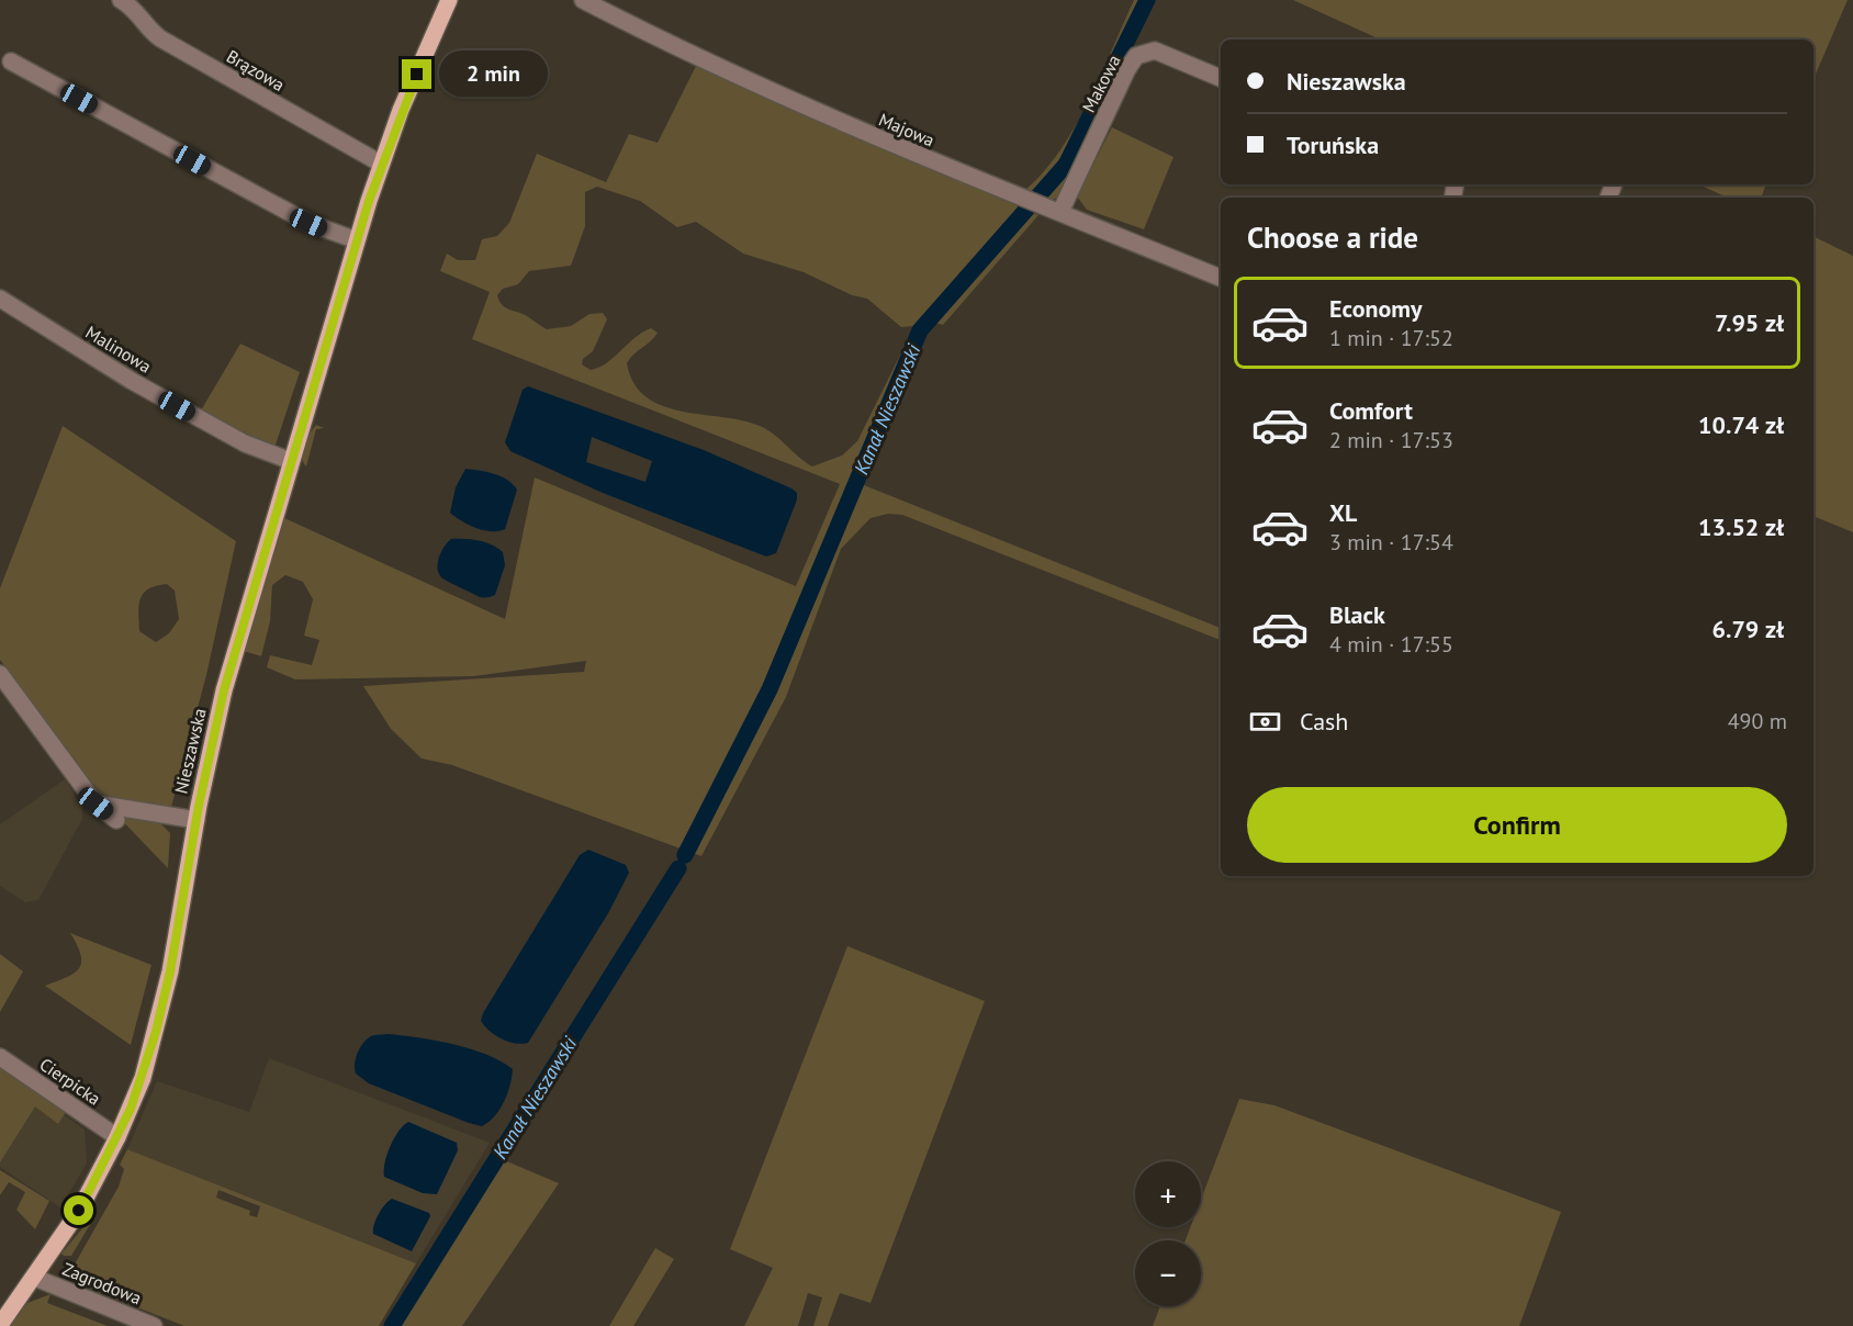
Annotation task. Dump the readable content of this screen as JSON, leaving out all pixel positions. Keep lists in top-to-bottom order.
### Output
{
  "streets": {
    "main road": ["Nieszawska"],
    "street": [
      "Brązowa",
      "Makowa",
      "Majowa",
      "Malinowa",
      "Cierpicka",
      "Zagrodowa"
    ]
  },
  "crossings": [
    ["Brązowa", "Nieszawska"],
    ["Makowa", "Majowa"],
    ["Malinowa", "Nieszawska"],
    ["Nieszawska", "Cierpicka"],
    ["Nieszawska", "Zagrodowa"]
  ],
  "water": ["Kanał Nieszawski"],
  "page": {
    "banner": ["Nieszawska", "Toruńska"],
    "bubble": "2 min",
    "heading": "Choose a ride",
    "list": [
      {
        "name": "Economy",
        "note": "1 min · 17:52",
        "value": "7.95 zł"
      },
      {
        "name": "Comfort",
        "note": "2 min · 17:53",
        "value": "10.74 zł"
      },
      {
        "name": "XL",
        "note": "3 min · 17:54",
        "value": "13.52 zł"
      },
      {
        "name": "Black",
        "note": "4 min · 17:55",
        "value": "6.79 zł"
      }
    ],
    "pay": ["Cash", "490 m"],
    "buttons": "Confirm",
    "map_buttons": ["+", "−"]
  }
}
